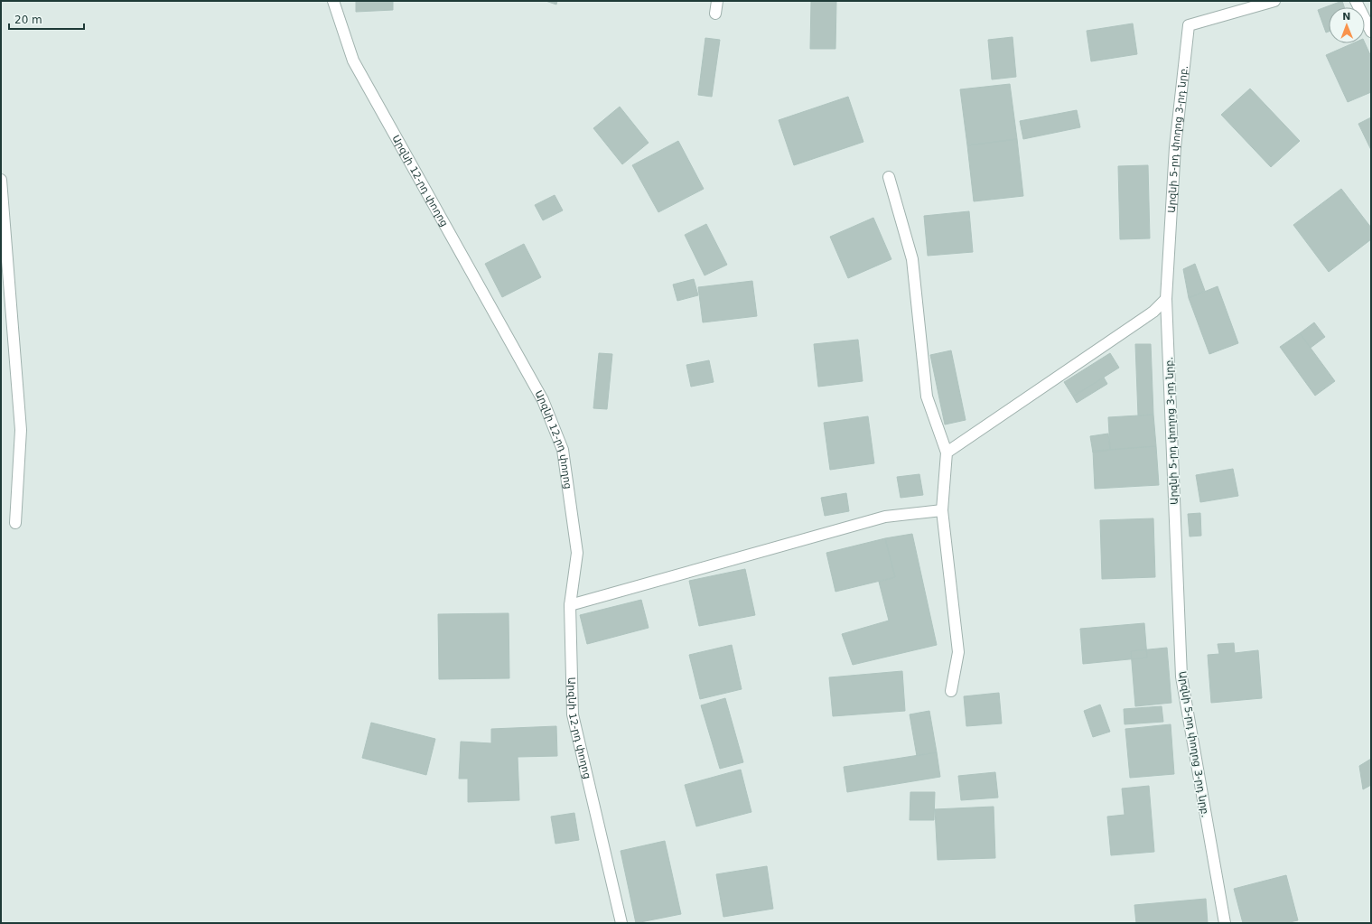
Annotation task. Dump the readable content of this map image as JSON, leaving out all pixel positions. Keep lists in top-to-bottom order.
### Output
{
  "streets": {
    "street": ["Արզնի 5-րդ փողոց 3-րդ նրբ․", "Արզնի 12-րդ փողոց"]
  },
  "scale_bar": "20 m",
  "north": "top"
}
